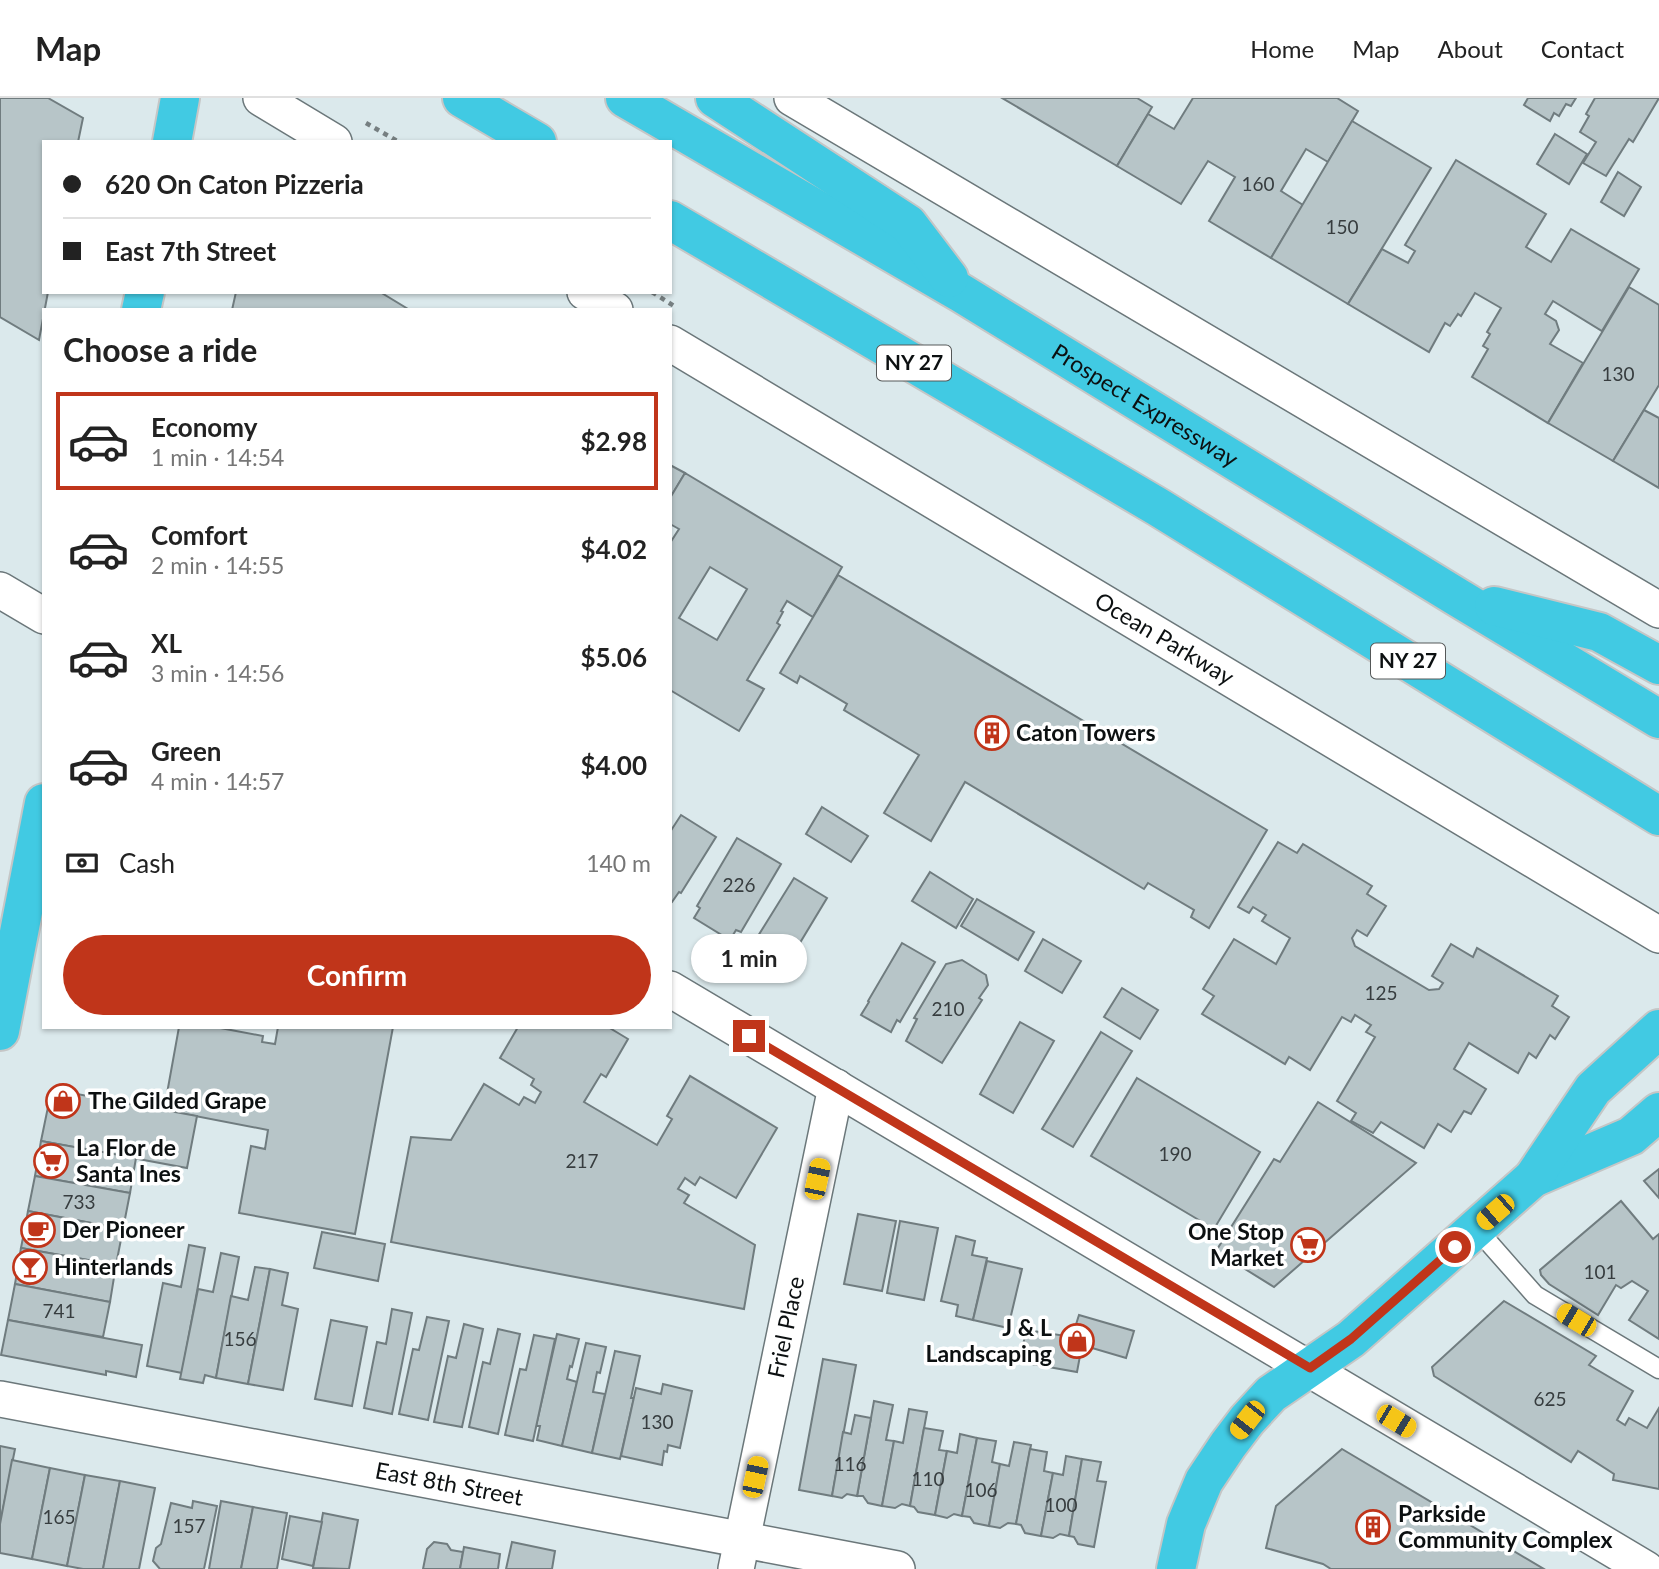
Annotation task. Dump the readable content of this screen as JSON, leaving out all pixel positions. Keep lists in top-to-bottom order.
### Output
{
  "streets": {
    "highway": ["NY 27", "Prospect Expressway"],
    "street": ["Ocean Parkway", "Friel Place", "East 8th Street"]
  },
  "crossings": [
    ["Friel Place", "East 8th Street"]
  ],
  "places": {
    "building": ["Caton Towers", "Parkside Community Complex"],
    "shop": ["The Gilded Grape", "J & L Landscaping"],
    "supermarket": ["La Flor de Santa Ines", "One Stop Market"],
    "cafe": ["Der Pioneer"],
    "bar": ["Hinterlands"]
  },
  "house_numbers": [
    "160",
    "150",
    "130",
    "226",
    "125",
    "210",
    "190",
    "217",
    "733",
    "101",
    "741",
    "156",
    "625",
    "130",
    "116",
    "110",
    "106",
    "100",
    "165",
    "157"
  ],
  "page": {
    "header": "Map",
    "nav": [
      "Home",
      "Map",
      "About",
      "Contact"
    ],
    "banner": ["620 On Caton Pizzeria", "East 7th Street"],
    "heading": "Choose a ride",
    "list": [
      {
        "name": "Economy",
        "note": "1 min · 14:54",
        "value": "$2.98"
      },
      {
        "name": "Comfort",
        "note": "2 min · 14:55",
        "value": "$4.02"
      },
      {
        "name": "XL",
        "note": "3 min · 14:56",
        "value": "$5.06"
      },
      {
        "name": "Green",
        "note": "4 min · 14:57",
        "value": "$4.00"
      }
    ],
    "pay": ["Cash", "140 m"],
    "buttons": "Confirm",
    "bubble": "1 min"
  }
}
